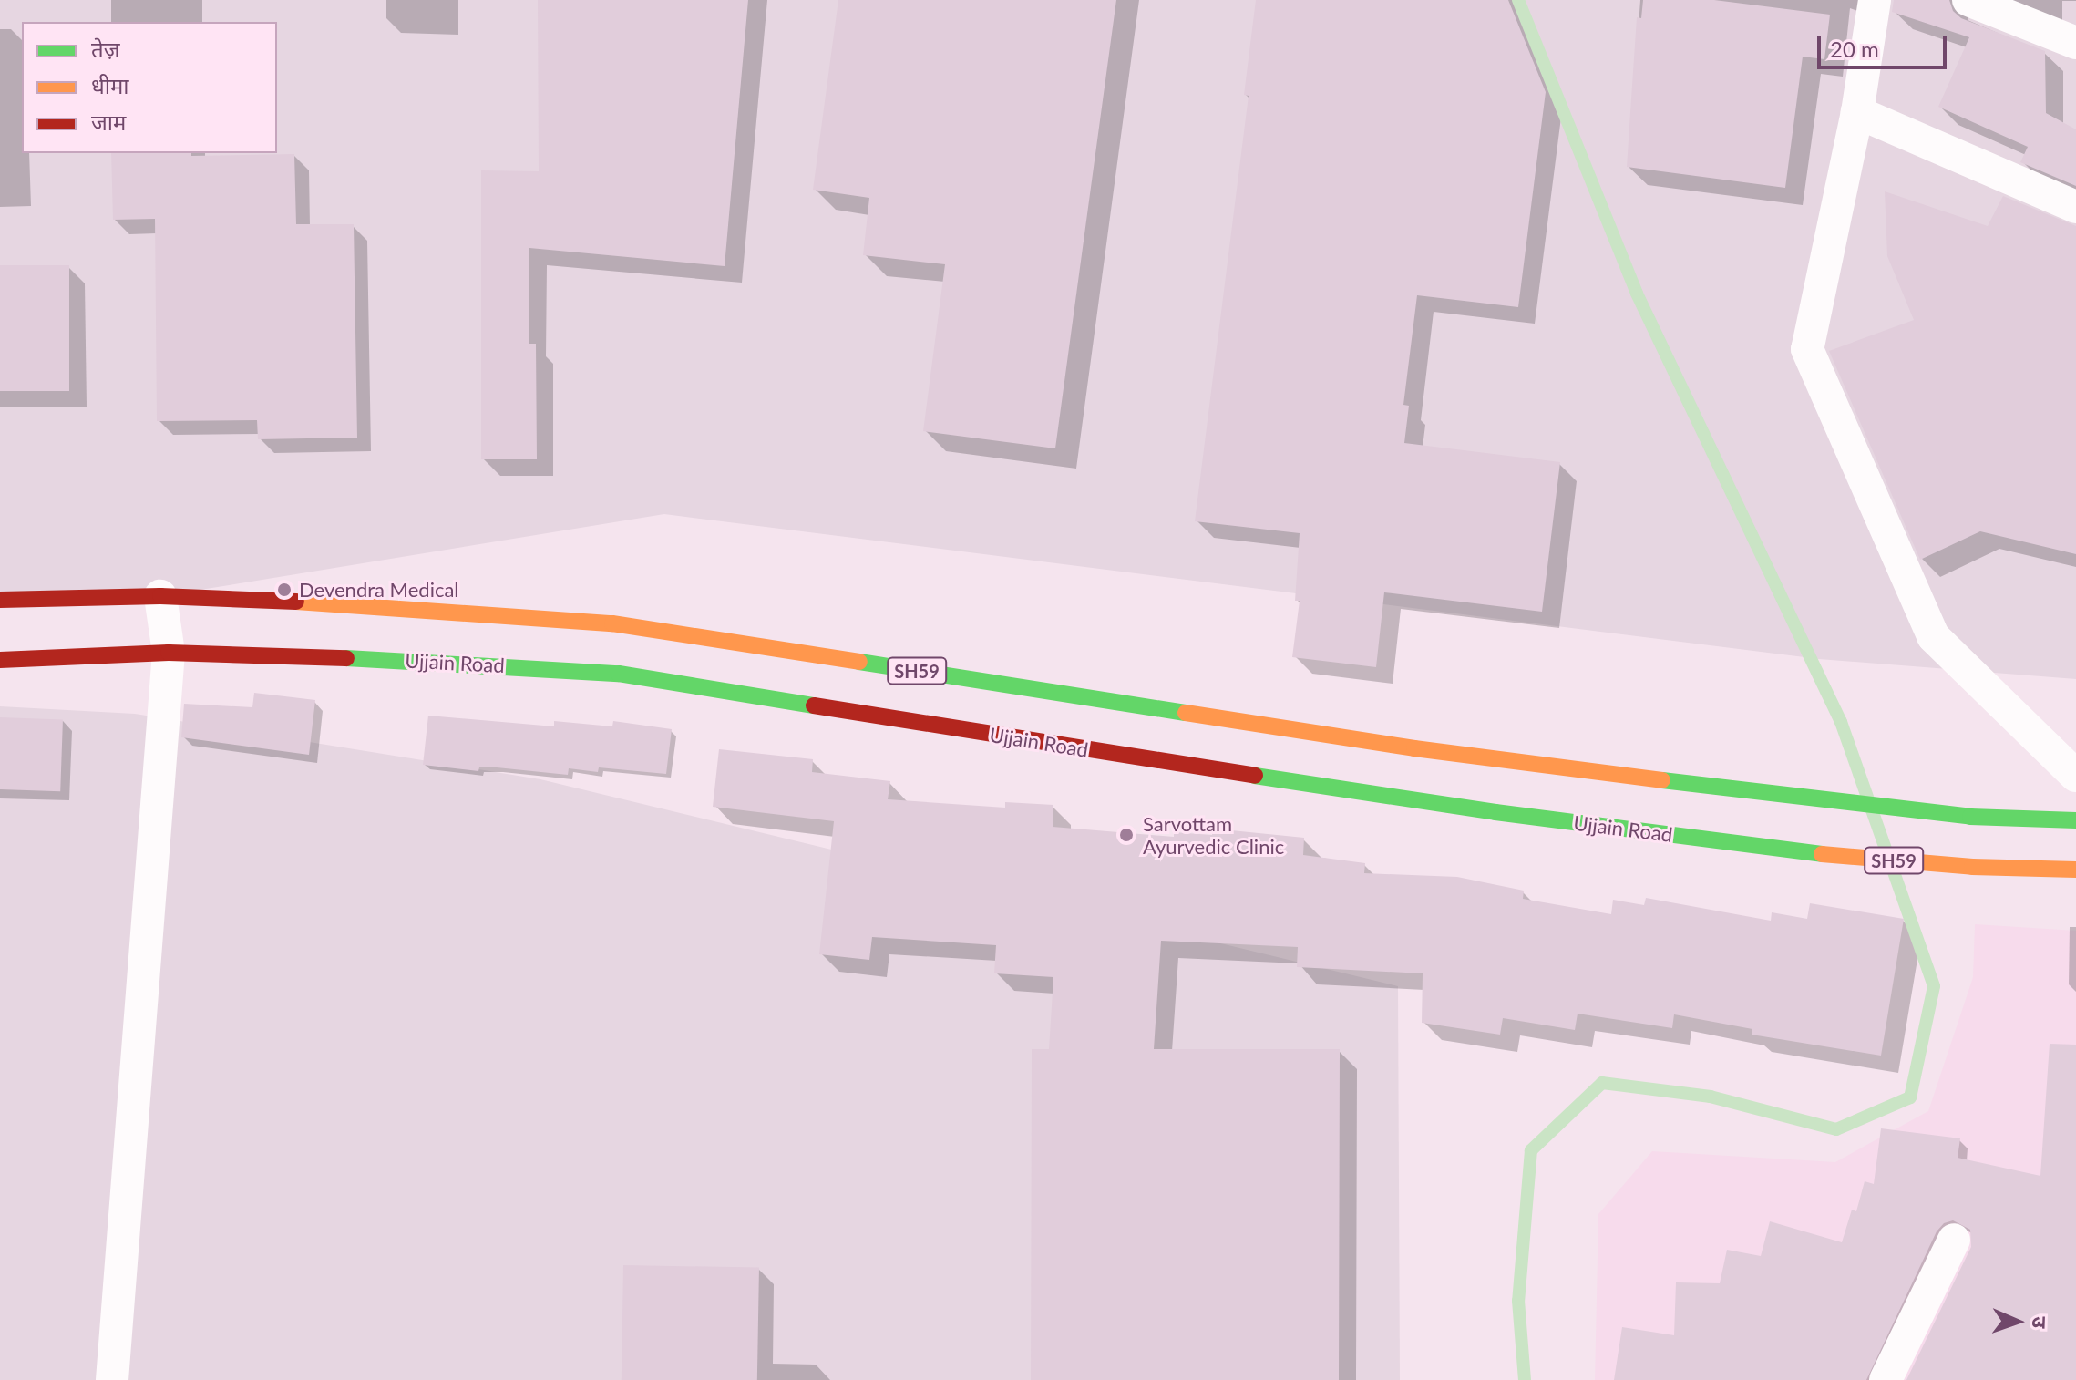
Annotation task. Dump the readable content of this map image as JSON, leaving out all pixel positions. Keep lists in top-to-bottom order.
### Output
{
  "streets": {
    "main road": ["Ujjain Road", "SH59"]
  },
  "places": ["Devendra Medical", "Sarvottam Ayurvedic Clinic"],
  "legend": ["तेज़", "धीमा", "जाम"],
  "scale_bar": "20 m",
  "north": "right"
}
